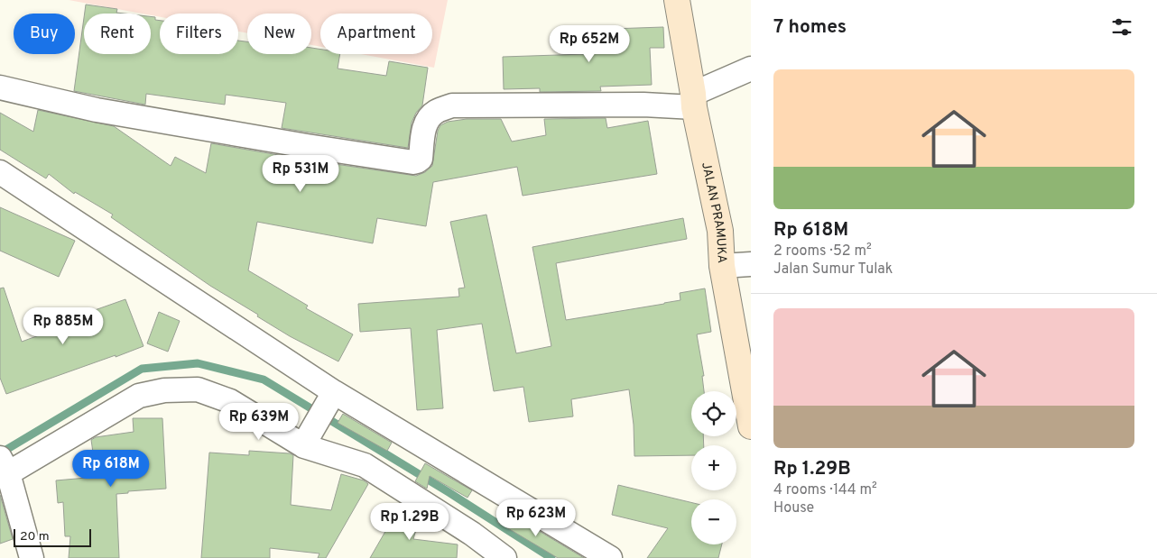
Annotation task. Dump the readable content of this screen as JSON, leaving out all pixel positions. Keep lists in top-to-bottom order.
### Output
{
  "streets": {
    "main road": ["JALAN PRAMUKA"]
  },
  "scale_bar": "20 m",
  "page": {
    "heading": "7 homes",
    "chip": [
      "Buy",
      "Rent",
      "Filters",
      "New",
      "Apartment"
    ],
    "price": [
      "Rp 652M",
      "Rp 531M",
      "Rp 885M",
      "Rp 639M",
      "Rp 618M",
      "Rp 623M",
      "Rp 1.29B"
    ],
    "list": [
      {
        "name": "Rp 618M",
        "note": "2 rooms · 52 m² · Jalan Sumur Tulak"
      },
      {
        "name": "Rp 1.29B",
        "note": "4 rooms · 144 m² · House"
      }
    ],
    "map_buttons": ["+", "−"],
    "scale": "20 m"
  }
}
